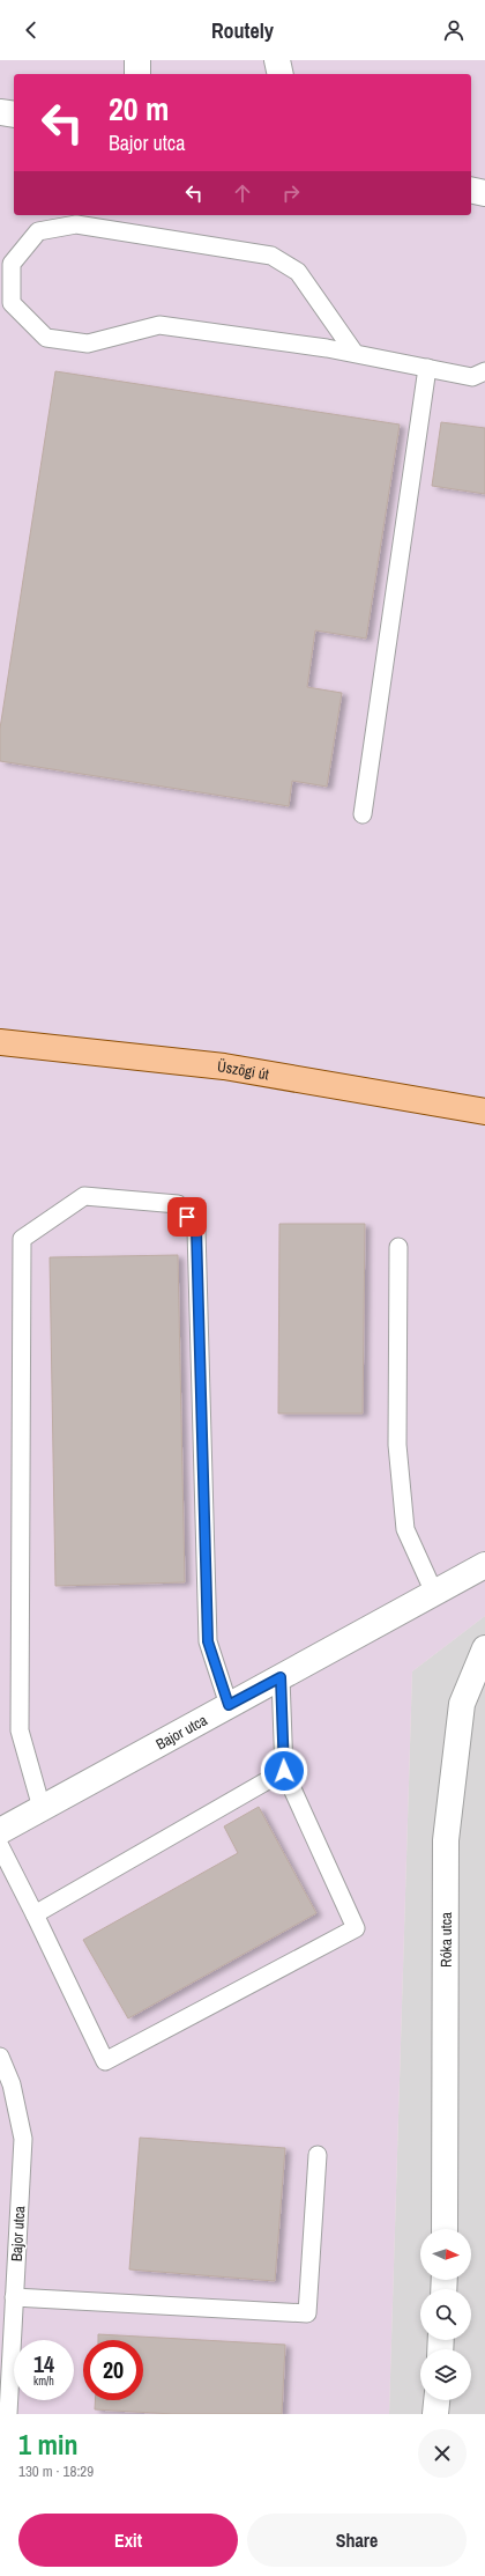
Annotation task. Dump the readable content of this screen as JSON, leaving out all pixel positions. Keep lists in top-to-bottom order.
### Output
{
  "streets": {
    "main road": ["Üszögi út"],
    "street": ["Bajor utca", "Róka utca"]
  },
  "north": "right",
  "page": {
    "header": "Routely",
    "turn": ["20 m", "Bajor utca"],
    "speed": "14 km/h",
    "limit": "20",
    "heading": ["1 min", "130 m · 18:29"],
    "buttons": ["Exit", "Share"]
  }
}
